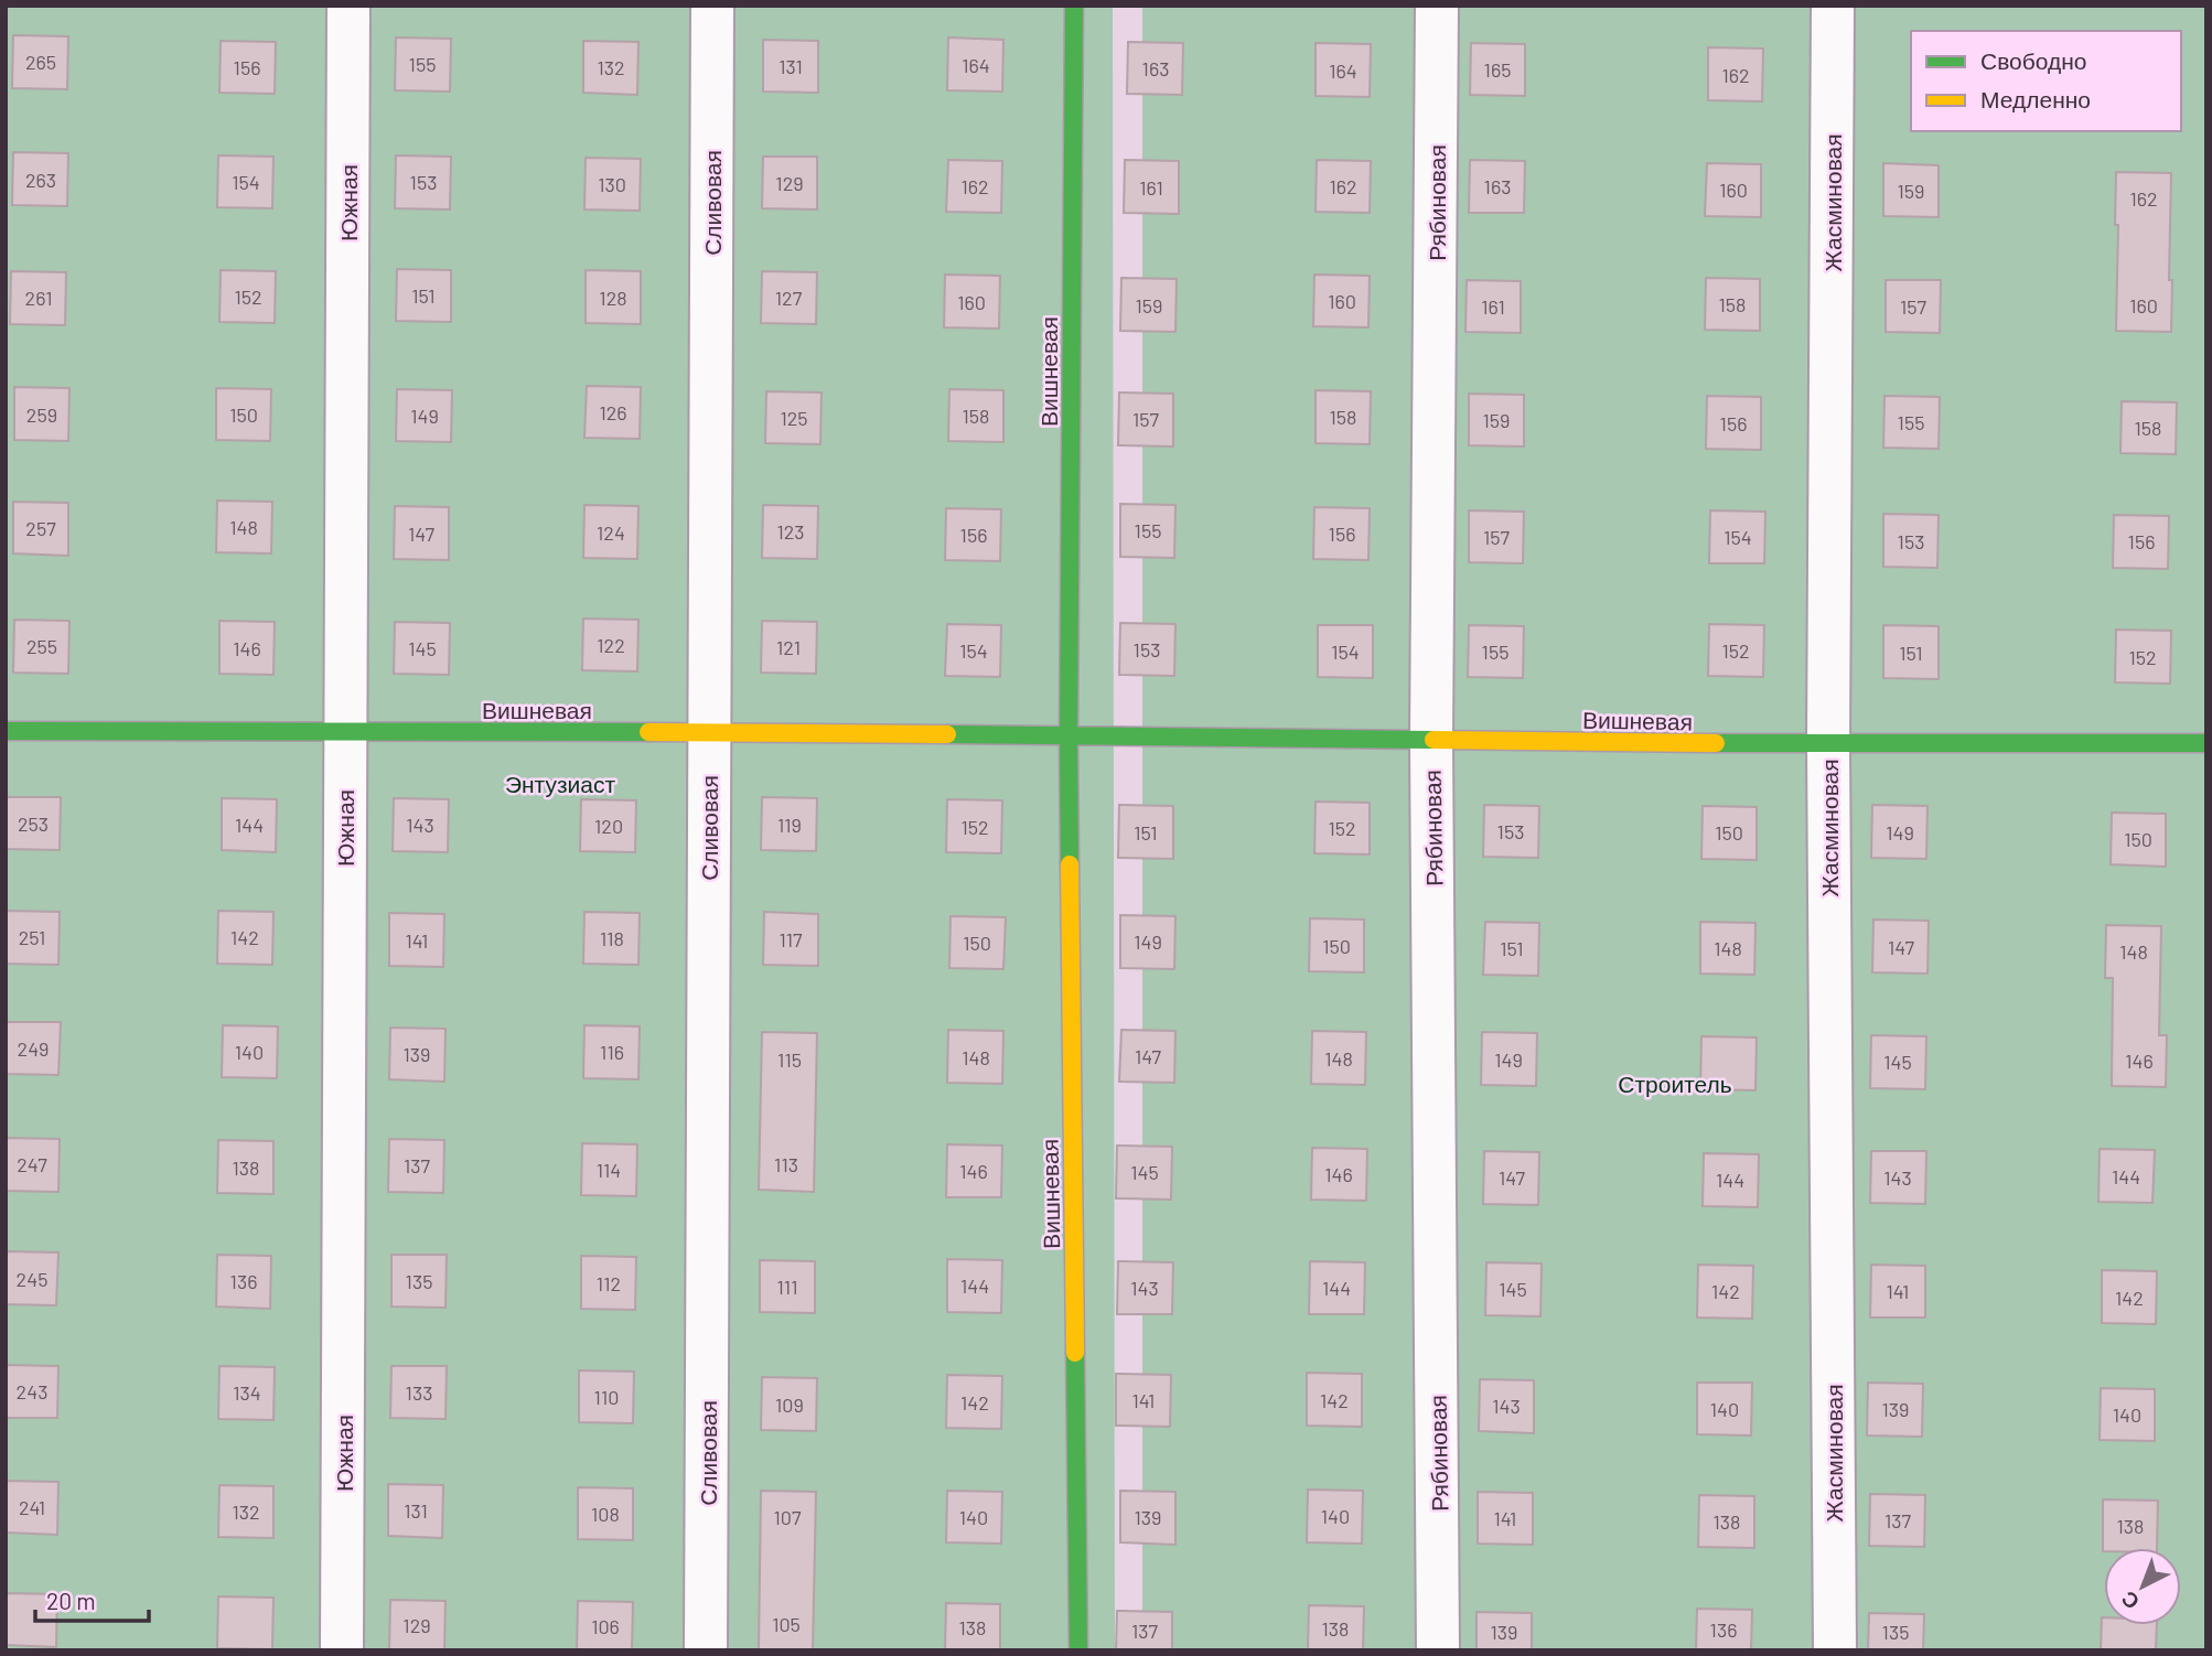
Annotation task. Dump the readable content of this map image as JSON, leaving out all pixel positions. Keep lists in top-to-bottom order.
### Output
{
  "streets": {
    "street": [
      "Южная",
      "Сливовая",
      "Рябиновая",
      "Жасминовая",
      "Вишневая"
    ]
  },
  "crossings": [
    ["Южная", "Вишневая"],
    ["Сливовая", "Вишневая"],
    ["Рябиновая", "Вишневая"],
    ["Жасминовая", "Вишневая"]
  ],
  "parks": ["Энтузиаст", "Строитель"],
  "house_numbers": [
    "265",
    "155",
    "164",
    "131",
    "156",
    "132",
    "163",
    "165",
    "164",
    "162",
    "263",
    "154",
    "153",
    "129",
    "130",
    "162",
    "162",
    "163",
    "161",
    "160",
    "159",
    "162",
    "151",
    "152",
    "261",
    "128",
    "127",
    "160",
    "160",
    "158",
    "159",
    "160",
    "161",
    "157",
    "126",
    "259",
    "150",
    "149",
    "158",
    "158",
    "125",
    "157",
    "159",
    "155",
    "156",
    "158",
    "148",
    "257",
    "155",
    "123",
    "124",
    "147",
    "156",
    "156",
    "157",
    "154",
    "153",
    "156",
    "122",
    "255",
    "121",
    "146",
    "145",
    "153",
    "154",
    "152",
    "154",
    "155",
    "151",
    "152",
    "253",
    "144",
    "143",
    "119",
    "120",
    "152",
    "152",
    "153",
    "151",
    "150",
    "149",
    "150",
    "251",
    "142",
    "118",
    "117",
    "141",
    "149",
    "150",
    "150",
    "147",
    "151",
    "148",
    "148",
    "249",
    "140",
    "116",
    "139",
    "147",
    "148",
    "148",
    "115",
    "149",
    "146",
    "145",
    "247",
    "113",
    "137",
    "138",
    "114",
    "146",
    "145",
    "146",
    "144",
    "147",
    "143",
    "144",
    "245",
    "136",
    "135",
    "112",
    "144",
    "111",
    "143",
    "144",
    "145",
    "142",
    "141",
    "142",
    "243",
    "134",
    "133",
    "110",
    "141",
    "142",
    "142",
    "109",
    "143",
    "140",
    "139",
    "140",
    "241",
    "131",
    "132",
    "108",
    "140",
    "107",
    "140",
    "139",
    "141",
    "137",
    "138",
    "138",
    "105",
    "129",
    "106",
    "138",
    "138",
    "136",
    "137",
    "139",
    "135"
  ],
  "legend": ["Свободно", "Медленно"],
  "scale_bar": "20 m",
  "north": "bottom left"
}
